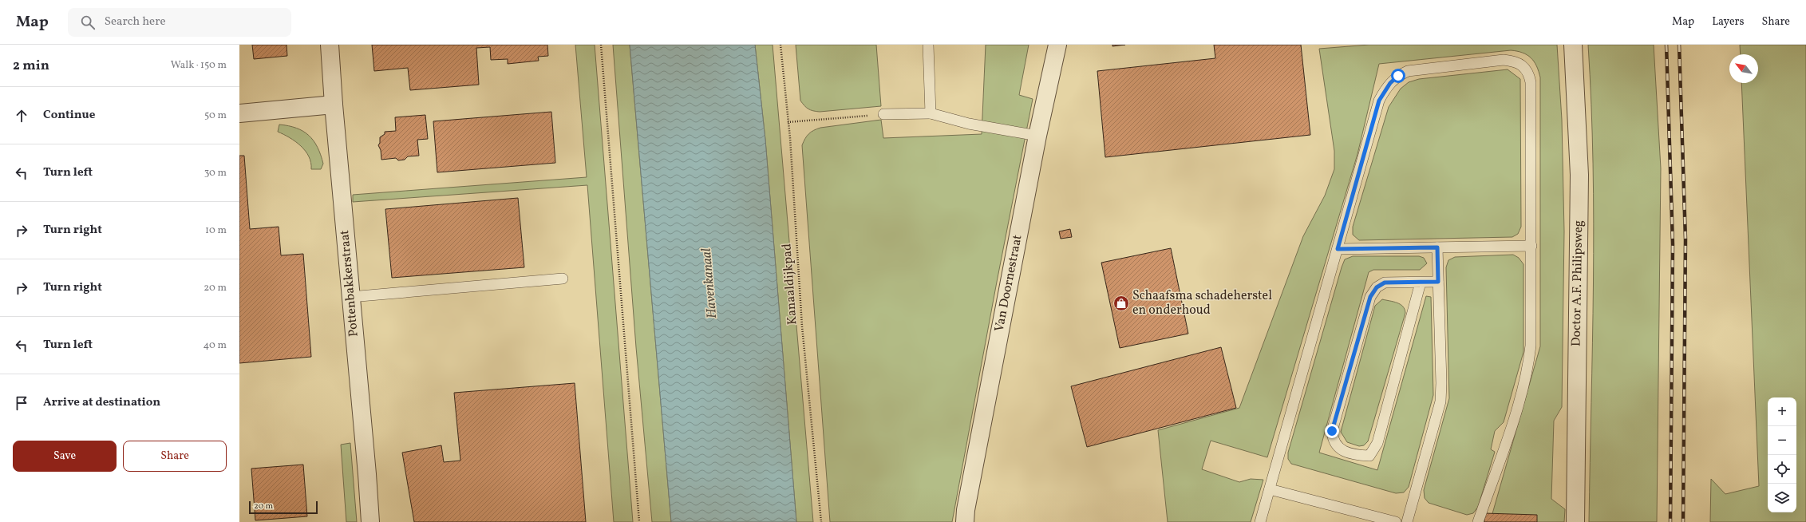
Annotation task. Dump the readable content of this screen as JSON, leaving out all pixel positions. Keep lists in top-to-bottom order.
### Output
{
  "streets": {
    "street": ["Pottenbakkerstraat", "Van Doornestraat", "Doctor A.F. Philipsweg"],
    "path": ["Kanaaldijkpad"]
  },
  "water": ["Havenkanaal"],
  "places": {
    "shop": ["Schaafsma schadeherstel en onderhoud"]
  },
  "scale_bar": "20 m",
  "north": "top left",
  "page": {
    "header": "Map",
    "search": "Search here",
    "nav": ["Map", "Layers", "Share"],
    "heading": ["2 min", "Walk · 150 m"],
    "list": [
      ["Continue", "50 m"],
      ["Turn left", "30 m"],
      ["Turn right", "10 m"],
      ["Turn right", "20 m"],
      ["Turn left", "40 m"],
      "Arrive at destination"
    ],
    "map_buttons": ["+", "−"],
    "buttons": ["Save", "Share"],
    "scale": "20 m"
  }
}
